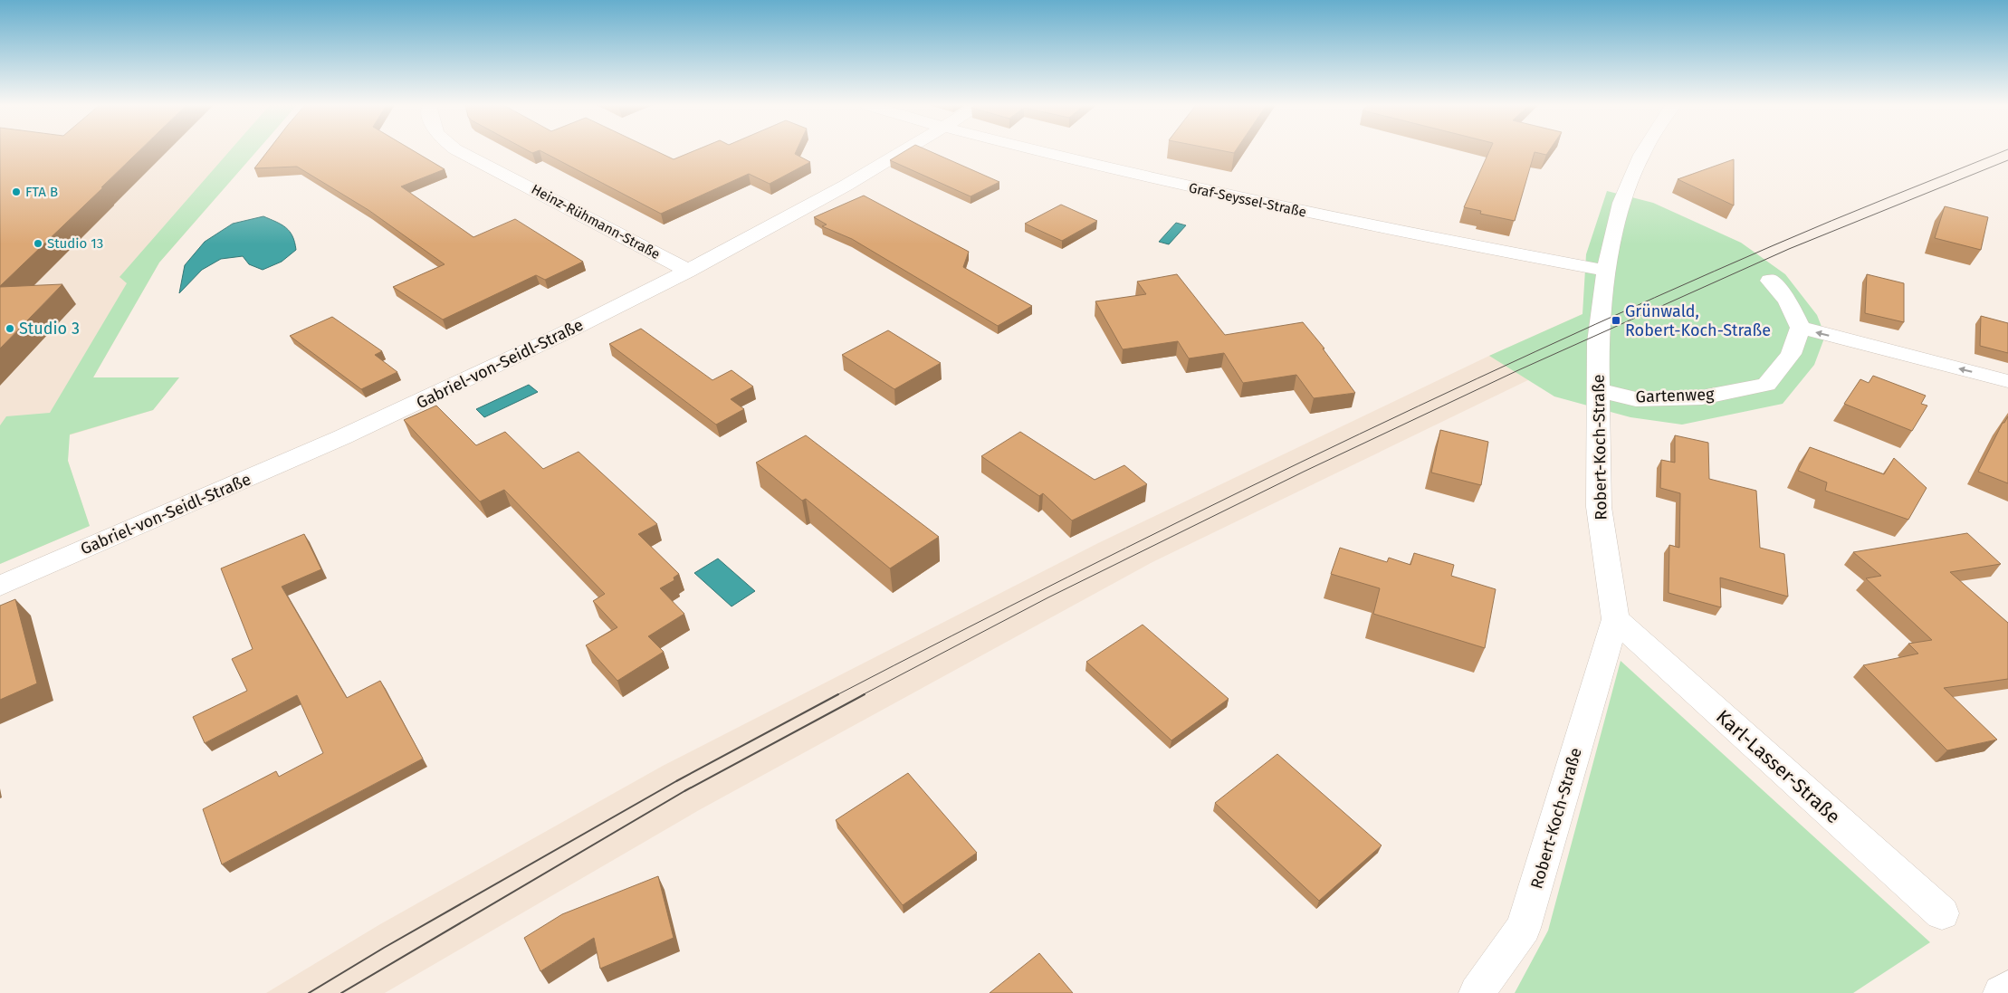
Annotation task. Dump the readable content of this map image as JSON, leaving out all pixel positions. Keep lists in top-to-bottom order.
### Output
{
  "streets": {
    "street": [
      "Graf-Seyssel-Straße",
      "Heinz-Rühmann-Straße",
      "Gabriel-von-Seidl-Straße",
      "Gartenweg",
      "Robert-Koch-Straße",
      "Karl-Lasser-Straße"
    ]
  },
  "crossings": [
    ["Graf-Seyssel-Straße", "Robert-Koch-Straße"],
    ["Heinz-Rühmann-Straße", "Gabriel-von-Seidl-Straße"],
    ["Gartenweg", "Robert-Koch-Straße"],
    ["Robert-Koch-Straße", "Karl-Lasser-Straße"]
  ],
  "places": {
    "other": ["FTA B", "Studio 13", "Studio 3"],
    "transit": ["Grünwald, Robert-Koch-Straße"]
  }
}
